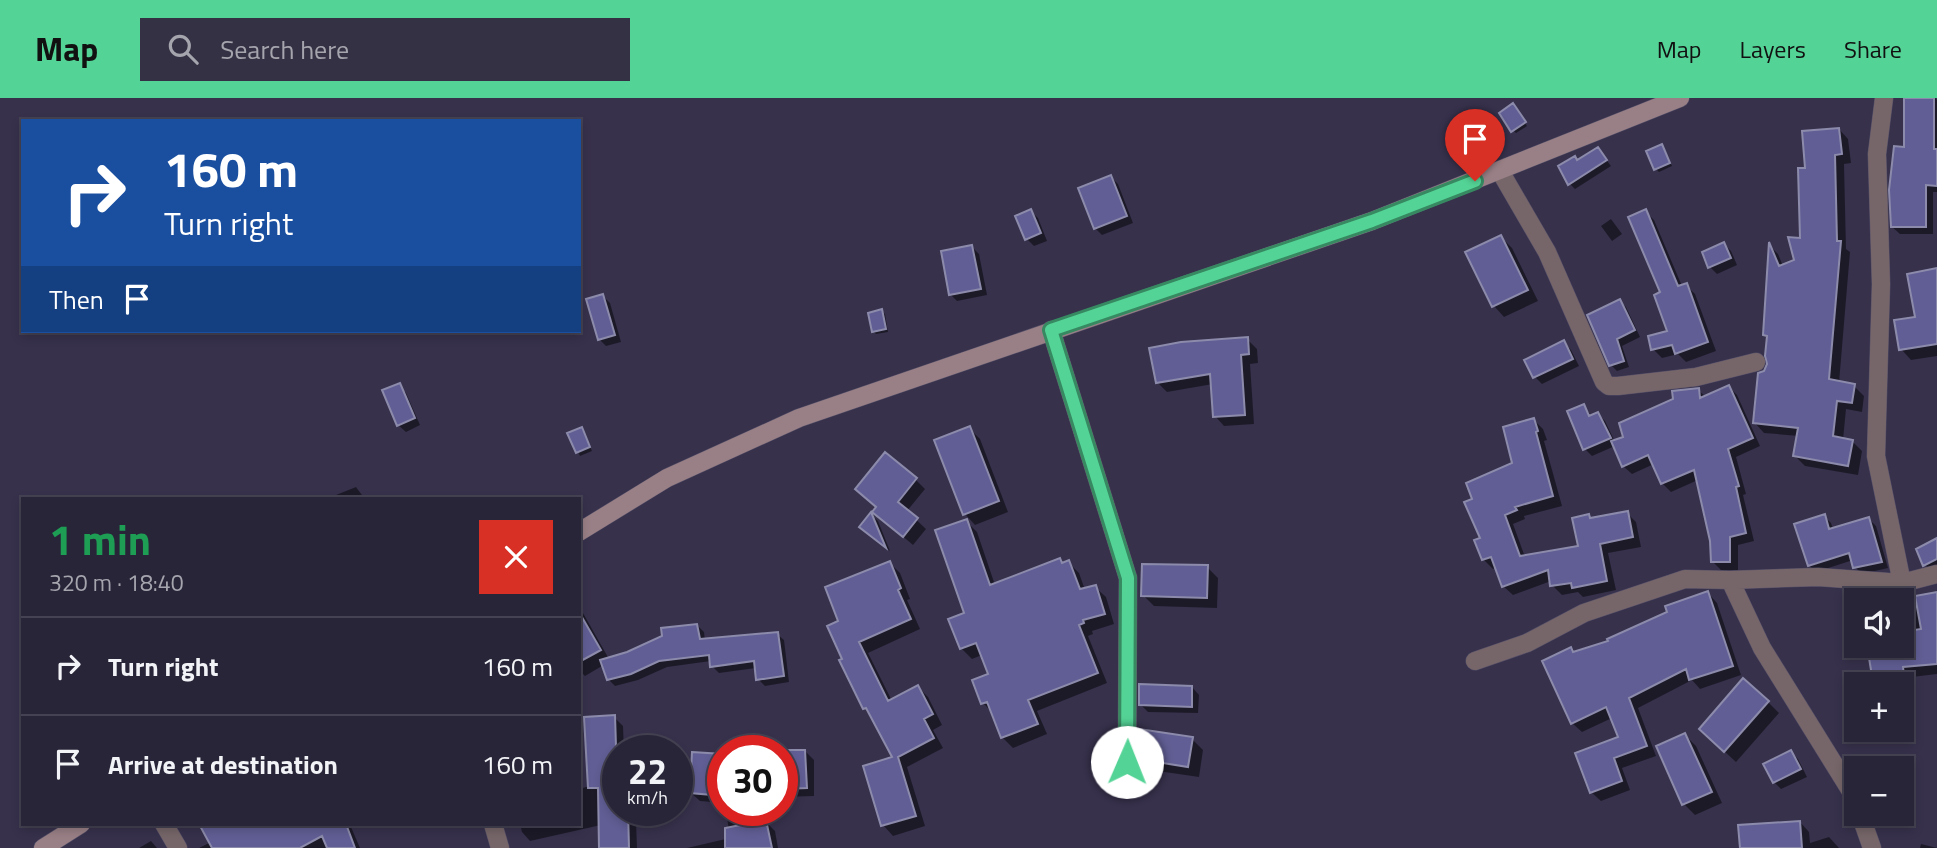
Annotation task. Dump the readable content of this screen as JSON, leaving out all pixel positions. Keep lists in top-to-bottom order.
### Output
{
  "page": {
    "header": "Map",
    "search": "Search here",
    "nav": ["Map", "Layers", "Share"],
    "turn": ["160 m", "Turn right"],
    "then": "Then",
    "heading": ["1 min", "320 m · 18:40"],
    "map_buttons": ["+", "−"],
    "list": [
      {
        "name": "Turn right",
        "value": "160 m"
      },
      {
        "name": "Arrive at destination",
        "value": "160 m"
      }
    ],
    "speed": "22 km/h",
    "limit": "30"
  }
}
